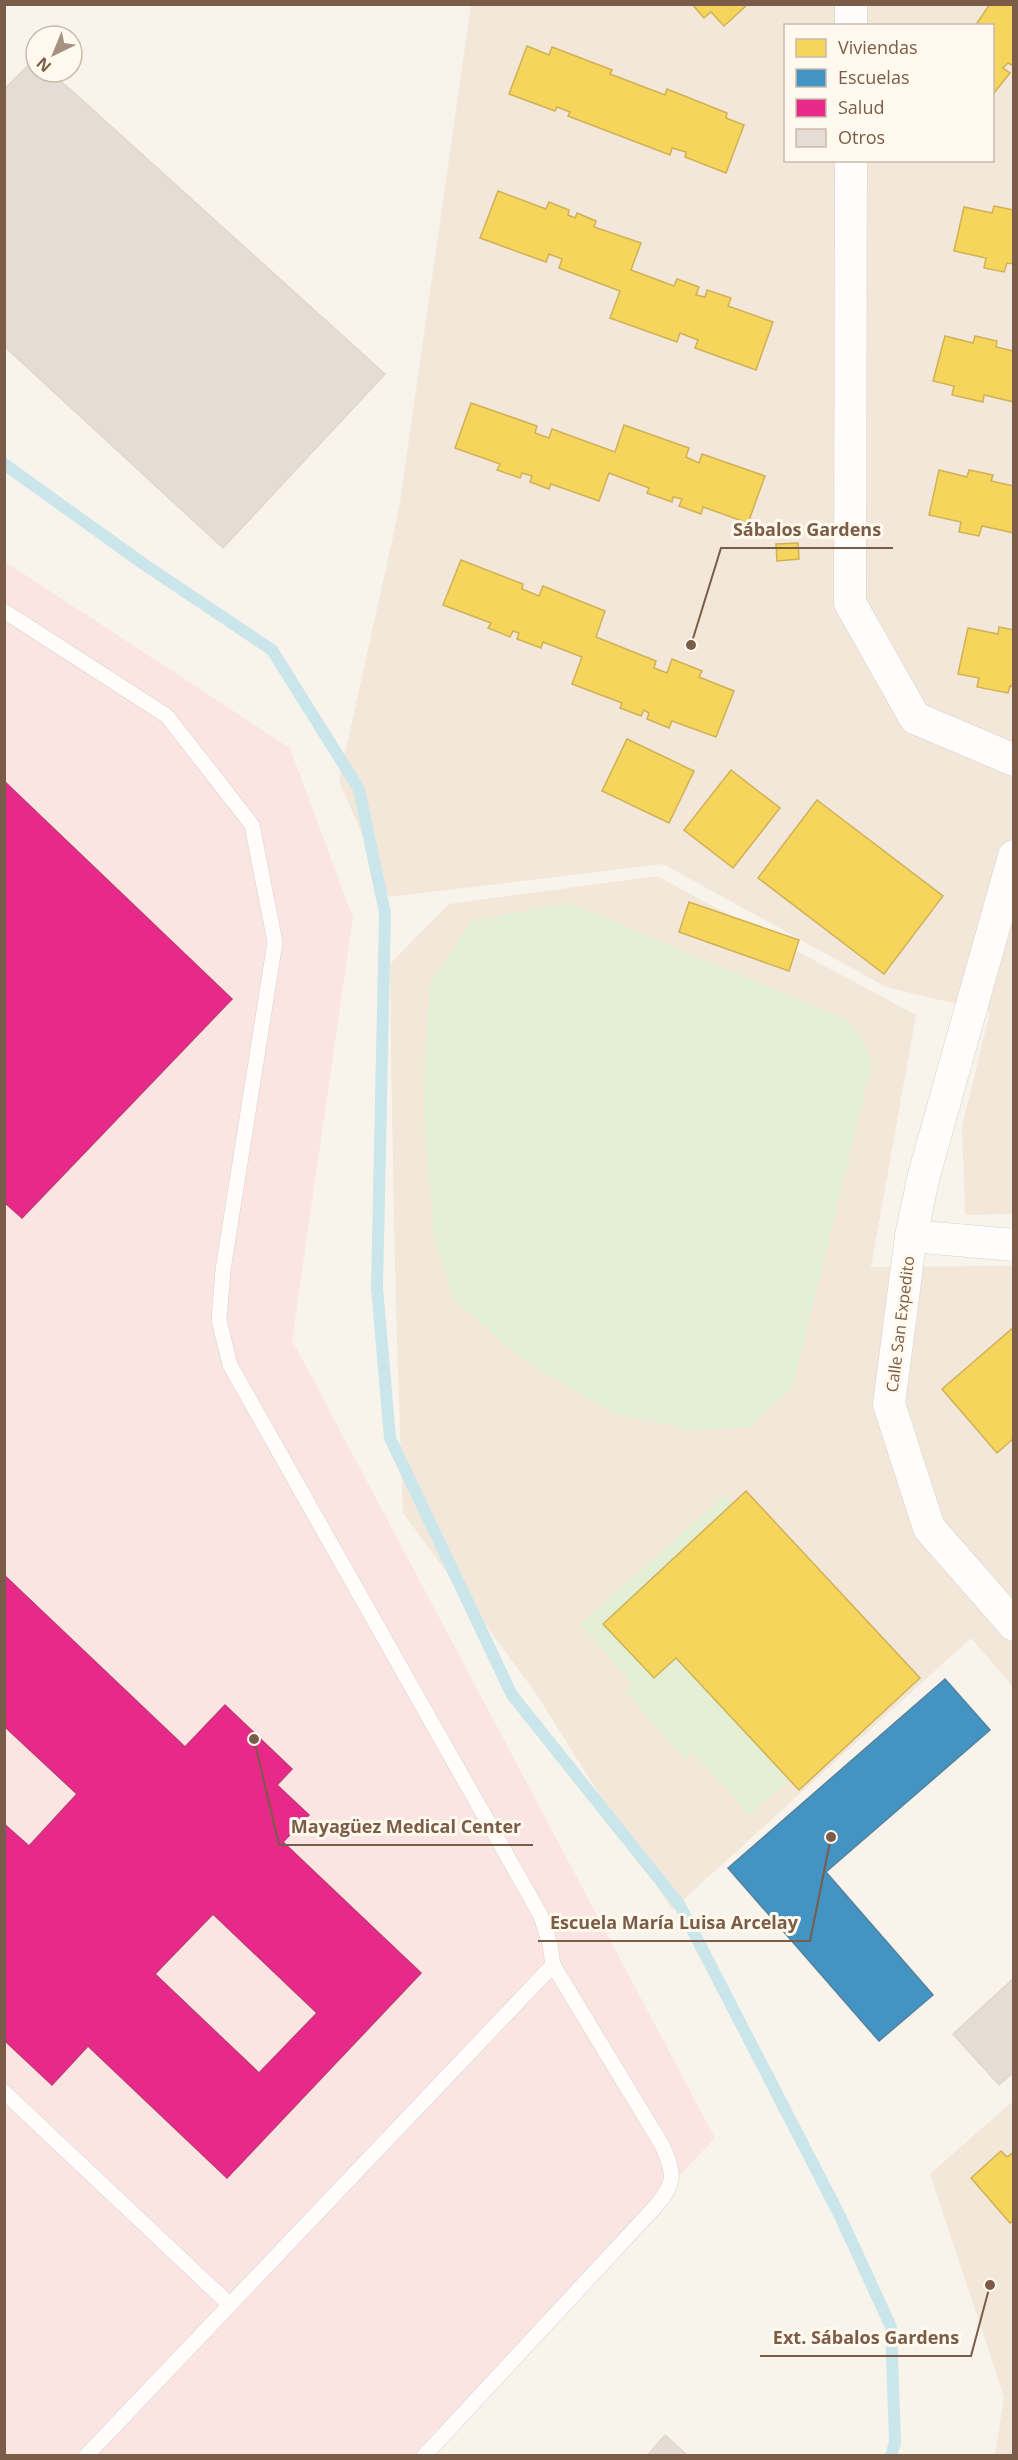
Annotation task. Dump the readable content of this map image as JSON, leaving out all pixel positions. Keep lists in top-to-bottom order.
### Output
{
  "streets": {
    "street": ["Calle San Expedito"]
  },
  "places": [
    "Sábalos Gardens",
    "Mayagüez Medical Center",
    "Escuela María Luisa Arcelay",
    "Ext. Sábalos Gardens"
  ],
  "legend": [
    "Viviendas",
    "Escuelas",
    "Salud",
    "Otros"
  ],
  "north": "bottom left"
}
